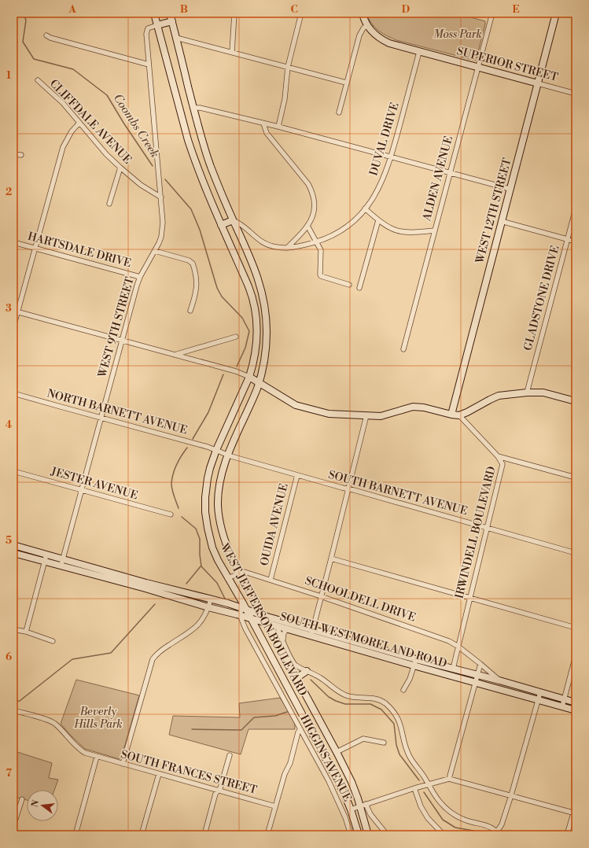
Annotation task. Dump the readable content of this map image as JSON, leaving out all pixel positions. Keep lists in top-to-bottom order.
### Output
{
  "streets": {
    "main road": [
      "SUPERIOR STREET",
      "WEST 12TH STREET",
      "WEST JEFFERSON BOULEVARD",
      "SOUTH WESTMORELAND ROAD"
    ],
    "street": [
      "CLIFFDALE AVENUE",
      "DUVAL DRIVE",
      "ALDEN AVENUE",
      "HARTSDALE DRIVE",
      "GLADSTONE DRIVE",
      "WEST 9TH STREET",
      "NORTH BARNETT AVENUE",
      "JESTER AVENUE",
      "SOUTH BARNETT AVENUE",
      "OUIDA AVENUE",
      "IRWINDELL BOULEVARD",
      "SCHOOLDELL DRIVE",
      "HIGGINS AVENUE",
      "SOUTH FRANCES STREET"
    ]
  },
  "crossings": [
    ["SUPERIOR STREET", "DUVAL DRIVE"],
    ["SUPERIOR STREET", "ALDEN AVENUE"],
    ["SUPERIOR STREET", "WEST 12TH STREET"],
    ["CLIFFDALE AVENUE", "WEST 9TH STREET"],
    ["DUVAL DRIVE", "WEST JEFFERSON BOULEVARD"],
    ["HARTSDALE DRIVE", "WEST 9TH STREET"],
    ["WEST 9TH STREET", "NORTH BARNETT AVENUE"],
    ["WEST 9TH STREET", "JESTER AVENUE"],
    ["WEST 9TH STREET", "WEST JEFFERSON BOULEVARD"],
    ["NORTH BARNETT AVENUE", "SOUTH BARNETT AVENUE"],
    ["NORTH BARNETT AVENUE", "WEST JEFFERSON BOULEVARD"],
    ["SOUTH BARNETT AVENUE", "OUIDA AVENUE"],
    ["SOUTH BARNETT AVENUE", "IRWINDELL BOULEVARD"],
    ["SOUTH BARNETT AVENUE", "WEST JEFFERSON BOULEVARD"],
    ["OUIDA AVENUE", "SCHOOLDELL DRIVE"],
    ["IRWINDELL BOULEVARD", "SCHOOLDELL DRIVE"],
    ["IRWINDELL BOULEVARD", "SOUTH WESTMORELAND ROAD"],
    ["SCHOOLDELL DRIVE", "WEST JEFFERSON BOULEVARD"],
    ["SCHOOLDELL DRIVE", "SOUTH WESTMORELAND ROAD"],
    ["WEST JEFFERSON BOULEVARD", "SOUTH WESTMORELAND ROAD"],
    ["WEST JEFFERSON BOULEVARD", "HIGGINS AVENUE"],
    ["SOUTH WESTMORELAND ROAD", "HIGGINS AVENUE"]
  ],
  "water": ["Coombs Creek"],
  "parks": ["Moss Park", "Beverly Hills Park"],
  "north": "left",
  "grid": {
    "columns": [
      "A",
      "B",
      "C",
      "D",
      "E"
    ],
    "rows": [
      "1",
      "2",
      "3",
      "4",
      "5",
      "6",
      "7"
    ]
  }
}
